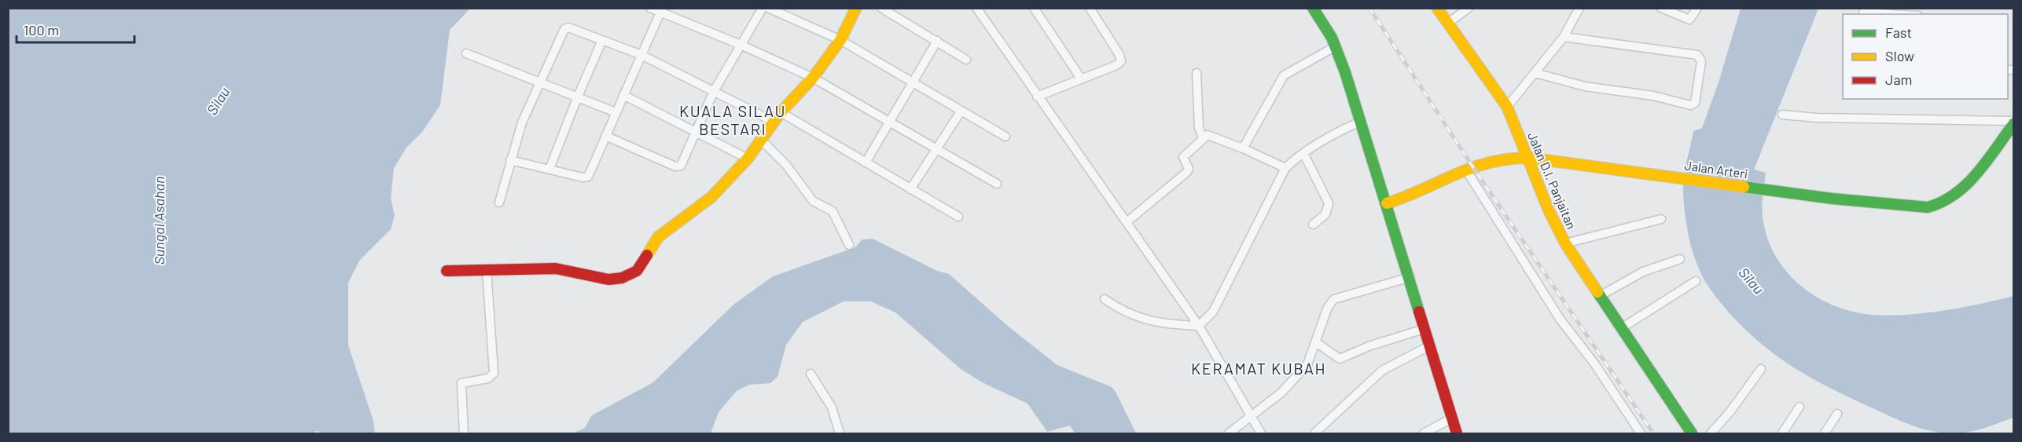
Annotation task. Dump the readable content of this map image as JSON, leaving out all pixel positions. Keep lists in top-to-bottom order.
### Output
{
  "streets": {
    "main road": ["Jalan Arteri", "Jalan D.I. Panjaitan"]
  },
  "crossings": [
    ["Jalan Arteri", "Jalan D.I. Panjaitan"]
  ],
  "districts": ["KUALA SILAU BESTARI", "KERAMAT KUBAH"],
  "water": ["Silau", "Sungai Asahan"],
  "legend": ["Fast", "Slow", "Jam"],
  "scale_bar": "100 m"
}
